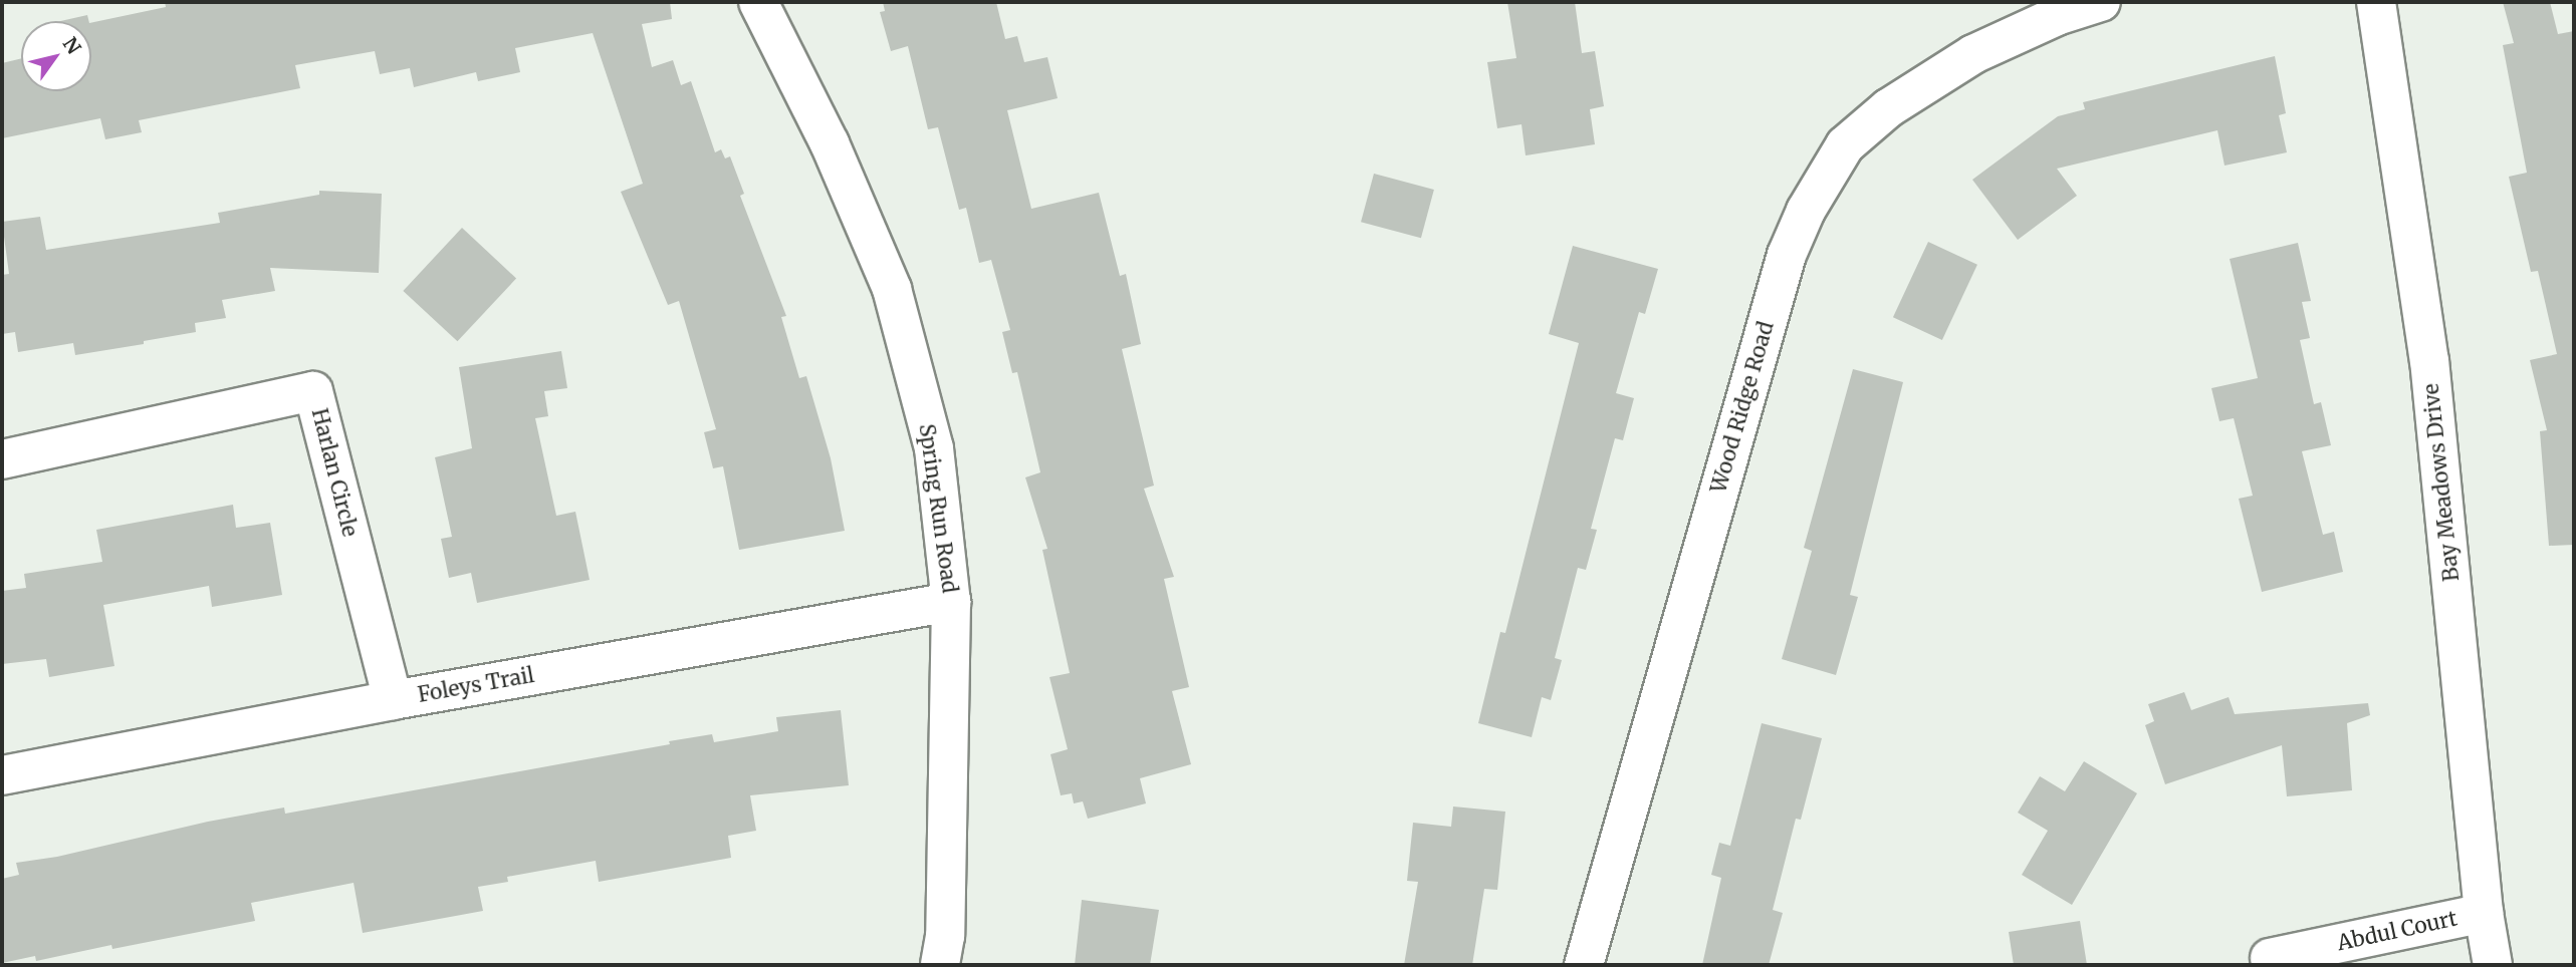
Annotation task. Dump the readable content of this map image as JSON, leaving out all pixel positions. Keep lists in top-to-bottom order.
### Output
{
  "streets": {
    "street": [
      "Wood Ridge Road",
      "Harlan Circle",
      "Bay Meadows Drive",
      "Spring Run Road",
      "Foleys Trail",
      "Abdul Court"
    ]
  },
  "crossings": [
    ["Harlan Circle", "Foleys Trail"],
    ["Bay Meadows Drive", "Abdul Court"],
    ["Spring Run Road", "Foleys Trail"]
  ],
  "north": "top right"
}
